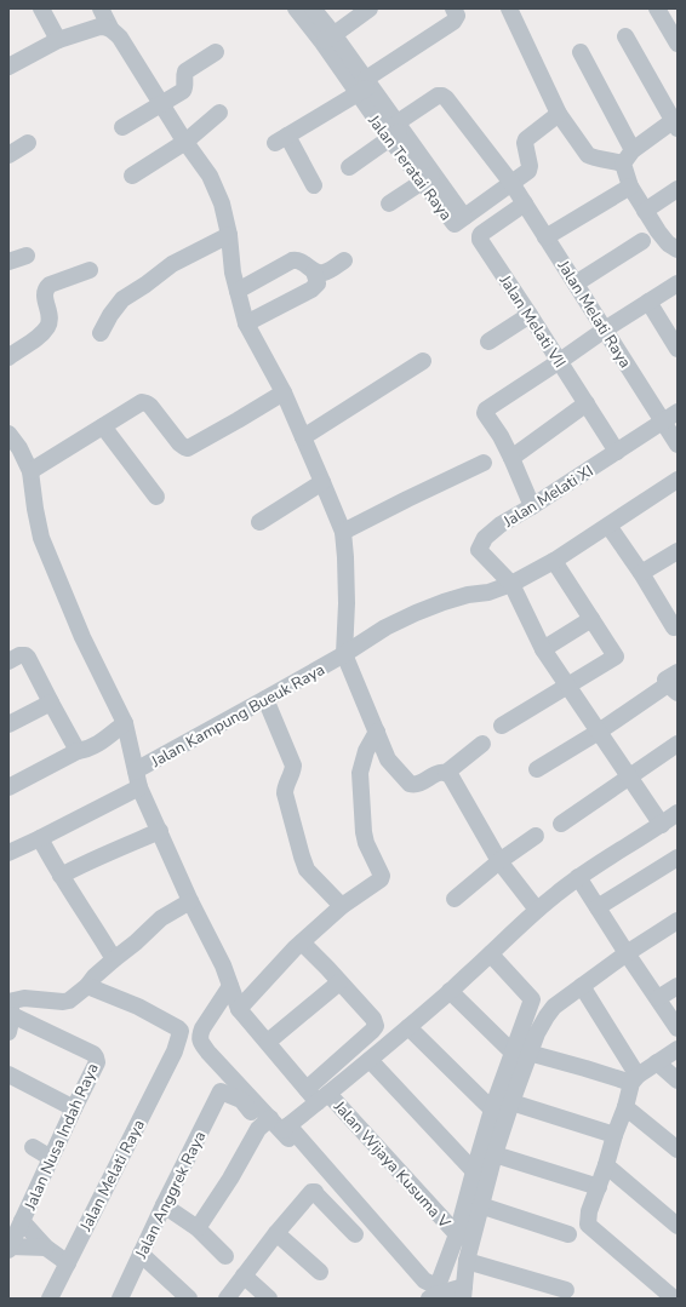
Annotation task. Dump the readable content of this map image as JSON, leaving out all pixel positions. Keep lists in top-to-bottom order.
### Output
{
  "streets": {
    "street": [
      "Jalan Teratai Raya",
      "Jalan Melati Raya",
      "Jalan Melati VII",
      "Jalan Melati XI",
      "Jalan Kampung Bueuk Raya",
      "Jalan Nusa Indah Raya",
      "Jalan Wijaya Kusuma V",
      "Jalan Anggrek Raya"
    ]
  },
  "crossings": [
    ["Jalan Teratai Raya", "Jalan Melati Raya"],
    ["Jalan Melati Raya", "Jalan Melati VII"],
    ["Jalan Melati Raya", "Jalan Melati XI"],
    ["Jalan Melati VII", "Jalan Melati XI"],
    ["Jalan Melati XI", "Jalan Kampung Bueuk Raya"]
  ]
}
